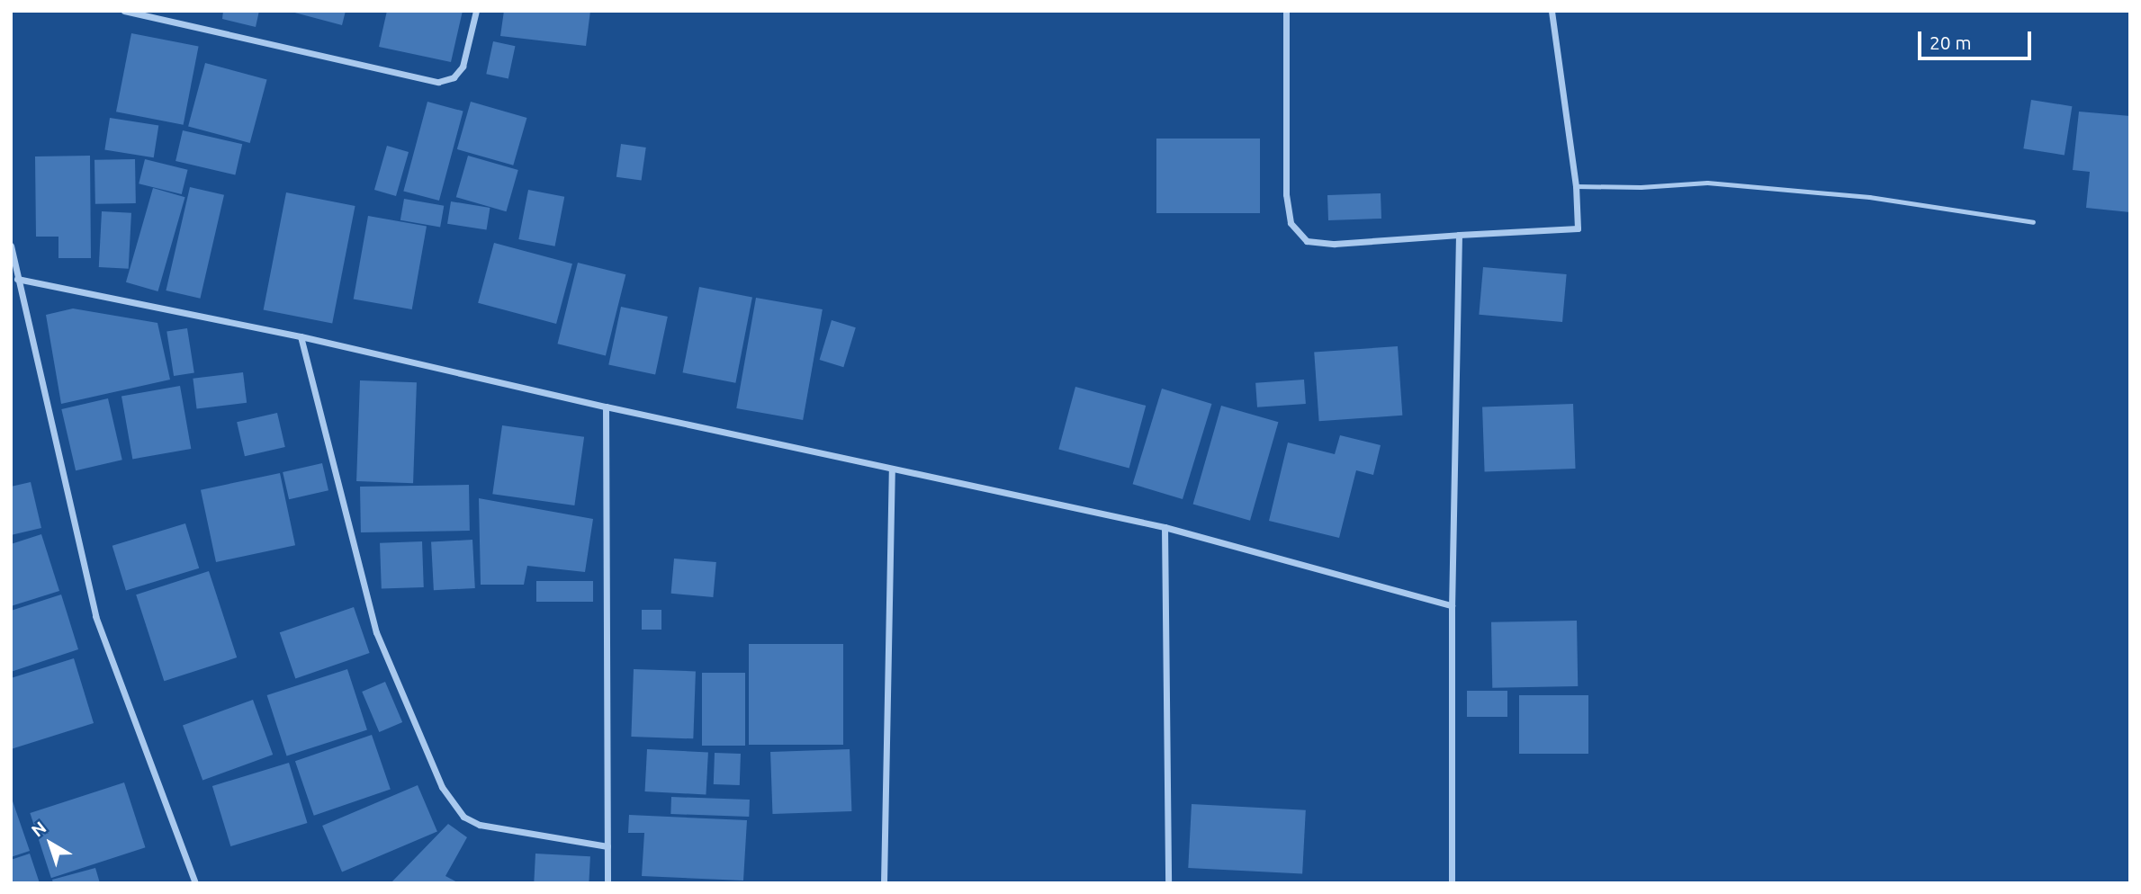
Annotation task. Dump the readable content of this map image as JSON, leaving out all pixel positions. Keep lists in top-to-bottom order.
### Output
{
  "scale_bar": "20 m",
  "north": "top left"
}
